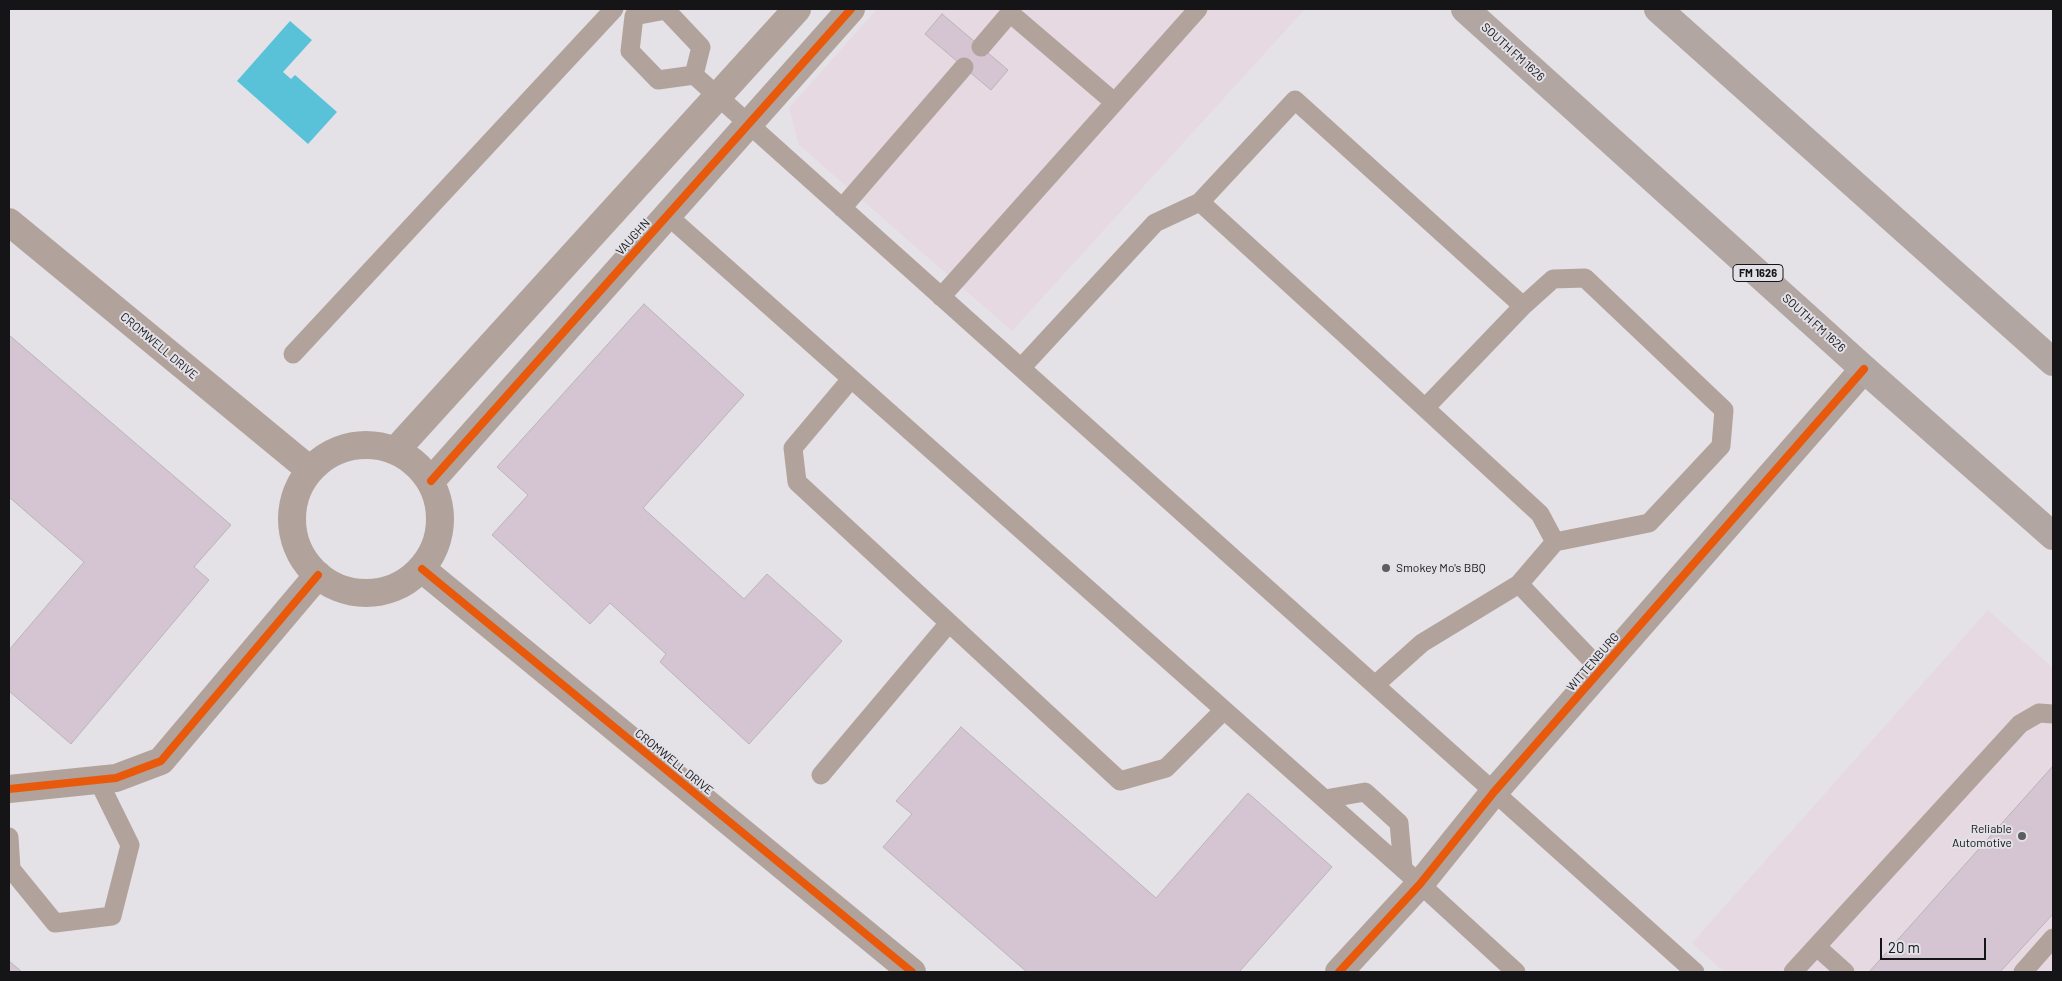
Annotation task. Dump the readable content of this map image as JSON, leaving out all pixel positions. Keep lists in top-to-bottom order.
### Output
{
  "streets": {
    "main road": ["SOUTH FM 1626", "FM 1626"],
    "street": ["VAUGHN", "CROMWELL DRIVE", "WITTENBURG"]
  },
  "crossings": [
    ["SOUTH FM 1626", "WITTENBURG"],
    ["VAUGHN", "CROMWELL DRIVE"]
  ],
  "places": ["Smokey Mo's BBQ", "Reliable Automotive"],
  "scale_bar": "20 m"
}
